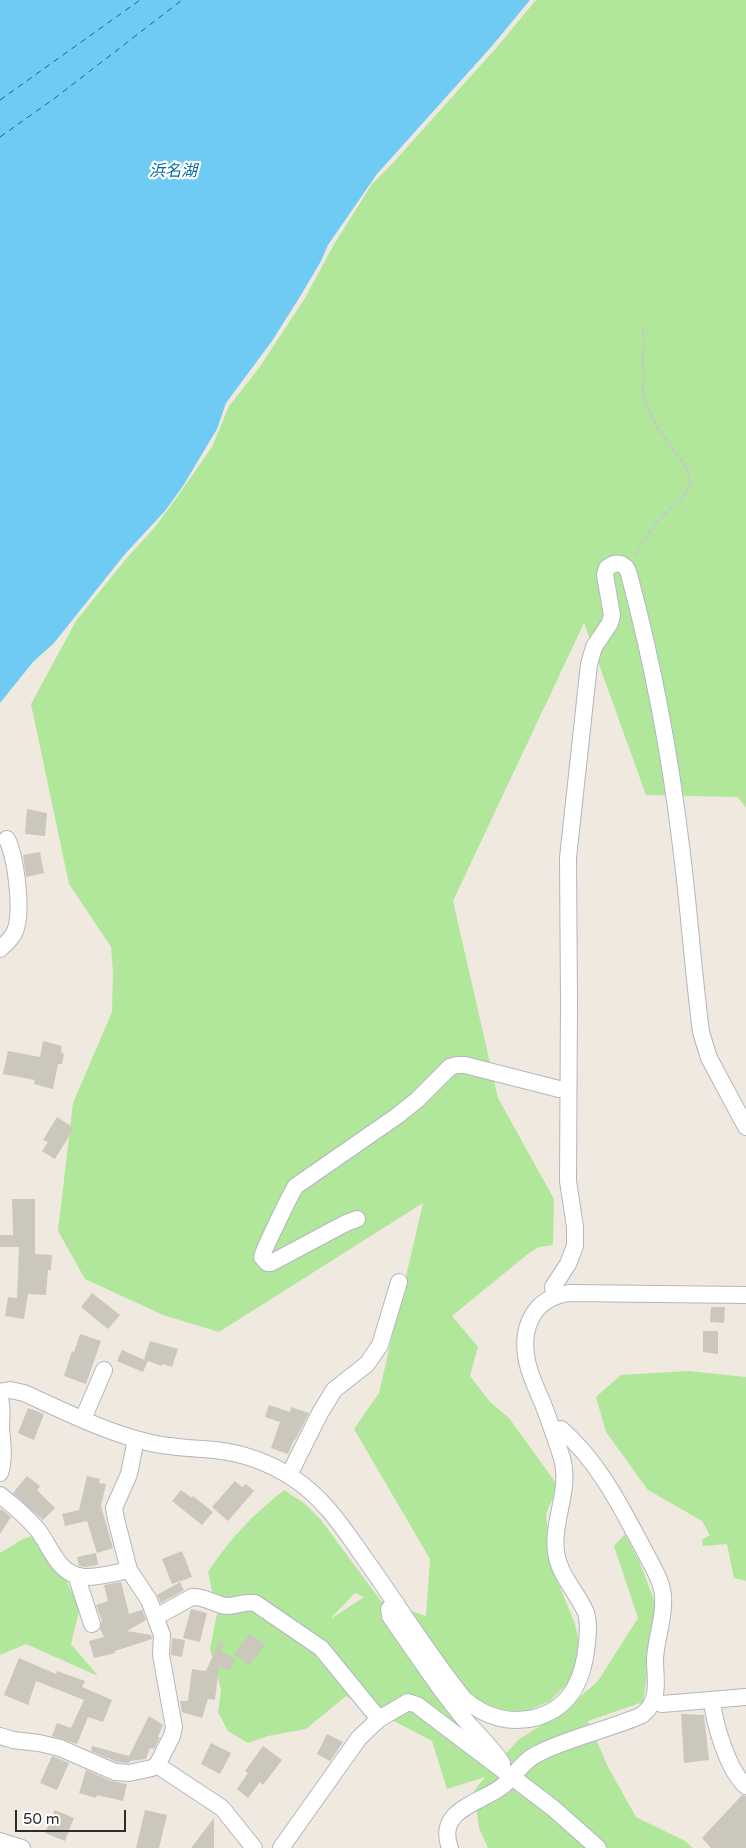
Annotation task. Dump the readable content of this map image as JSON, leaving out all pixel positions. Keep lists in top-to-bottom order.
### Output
{
  "water": ["浜名湖"],
  "scale_bar": "50 m"
}
